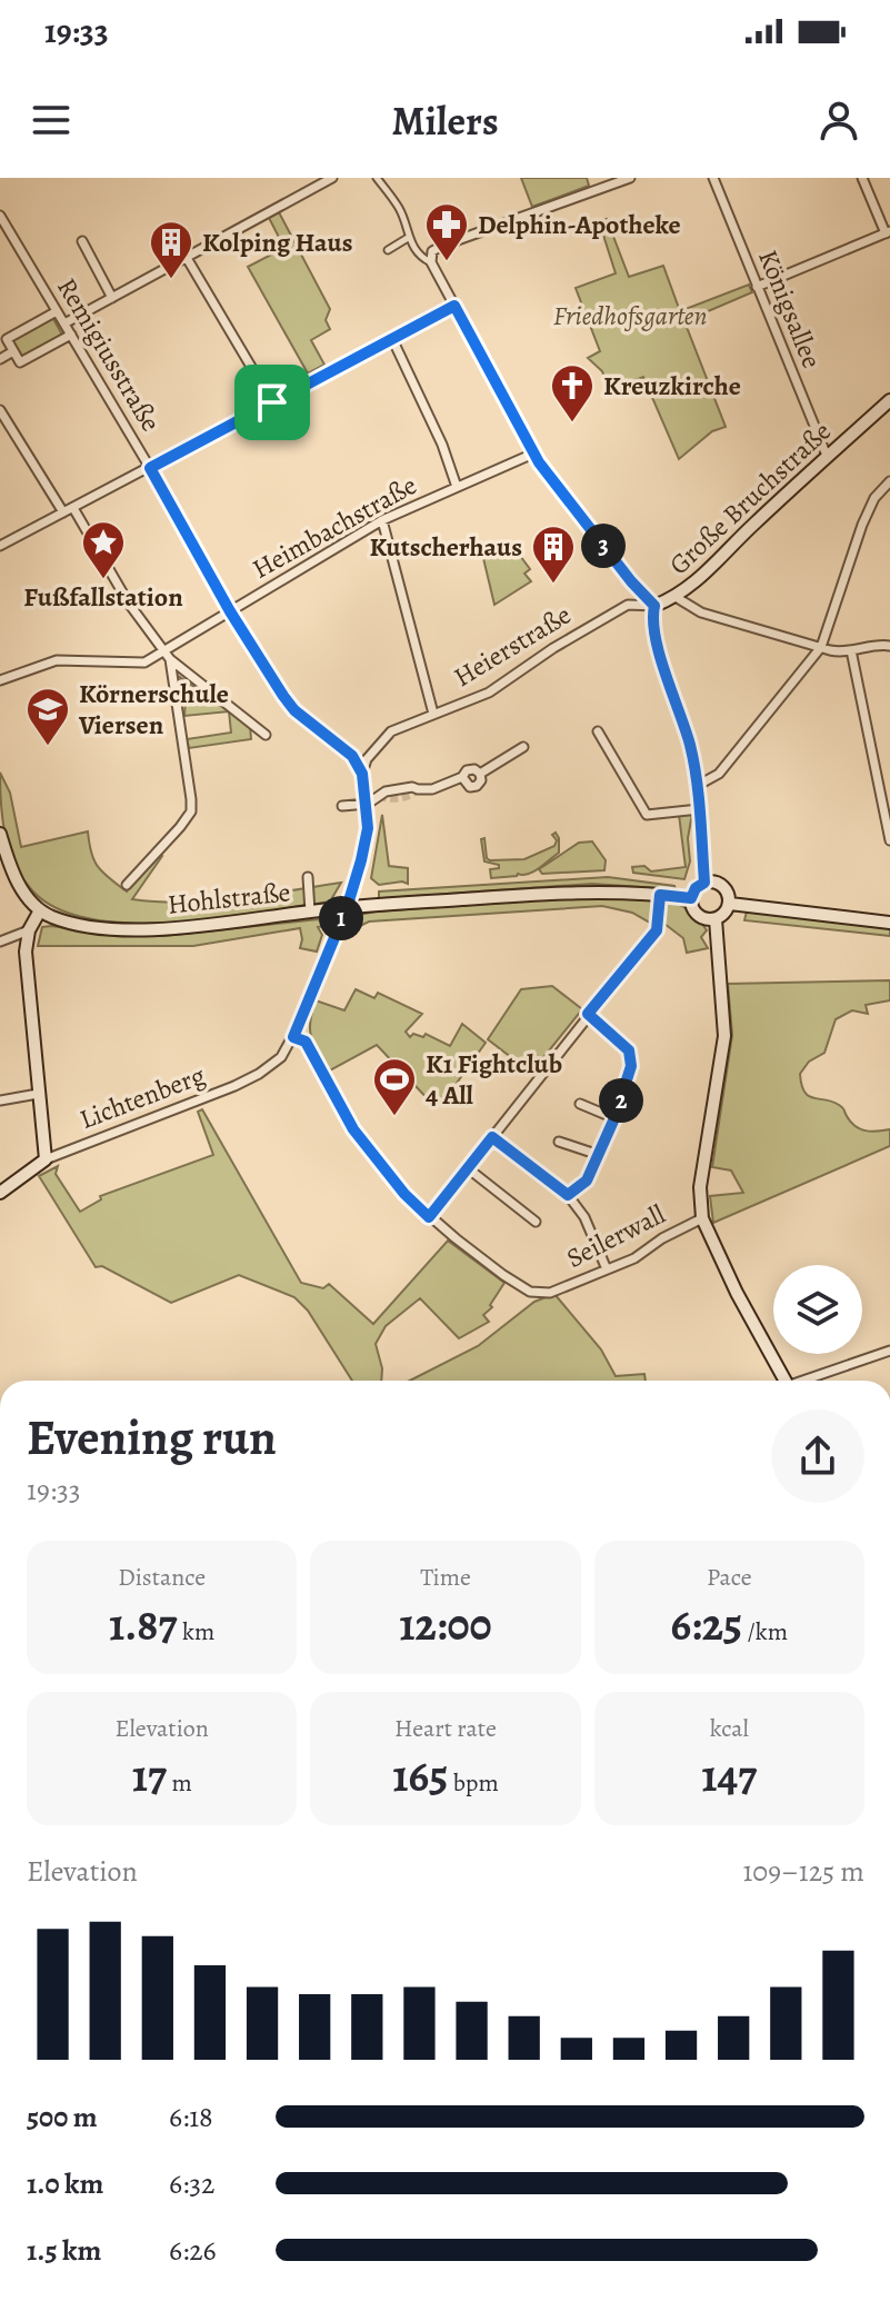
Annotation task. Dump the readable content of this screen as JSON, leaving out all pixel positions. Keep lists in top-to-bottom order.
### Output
{
  "streets": {
    "main road": ["Große Bruchstraße", "Hohlstraße", "Lichtenberg"],
    "street": [
      "Königsallee",
      "Remigiusstraße",
      "Heimbachstraße",
      "Heierstraße",
      "Seilerwall"
    ]
  },
  "crossings": [
    ["Königsallee", "Große Bruchstraße"],
    ["Remigiusstraße", "Heimbachstraße"],
    ["Remigiusstraße", "Heierstraße"],
    ["Remigiusstraße", "Lichtenberg"],
    ["Große Bruchstraße", "Heierstraße"],
    ["Heierstraße", "Lichtenberg"],
    ["Hohlstraße", "Lichtenberg"],
    ["Lichtenberg", "Seilerwall"]
  ],
  "parks": ["Friedhofsgarten"],
  "places": {
    "pharmacy": ["Delphin-Apotheke"],
    "building": ["Kolping Haus", "Kutscherhaus"],
    "church": ["Kreuzkirche"],
    "place": ["Fußfallstation"],
    "school or university": ["Körnerschule Viersen"],
    "sports": ["K1 Fightclub 4 All"]
  },
  "page": {
    "status": "19:33",
    "header": "Milers",
    "pins": ["3", "1", "2"],
    "heading": ["Evening run", "19:33"],
    "stats": [
      ["Distance", "1.87 km"],
      ["Time", "12:00"],
      ["Pace", "6:25 /km"],
      ["Elevation", "17 m"],
      ["Heart rate", "165 bpm"],
      ["kcal", "147"]
    ],
    "chart": ["Elevation", "109–125 m"],
    "list": [
      {
        "name": "500 m",
        "note": "6:18"
      },
      {
        "name": "1.0 km",
        "note": "6:32"
      },
      {
        "name": "1.5 km",
        "note": "6:26"
      }
    ]
  }
}
